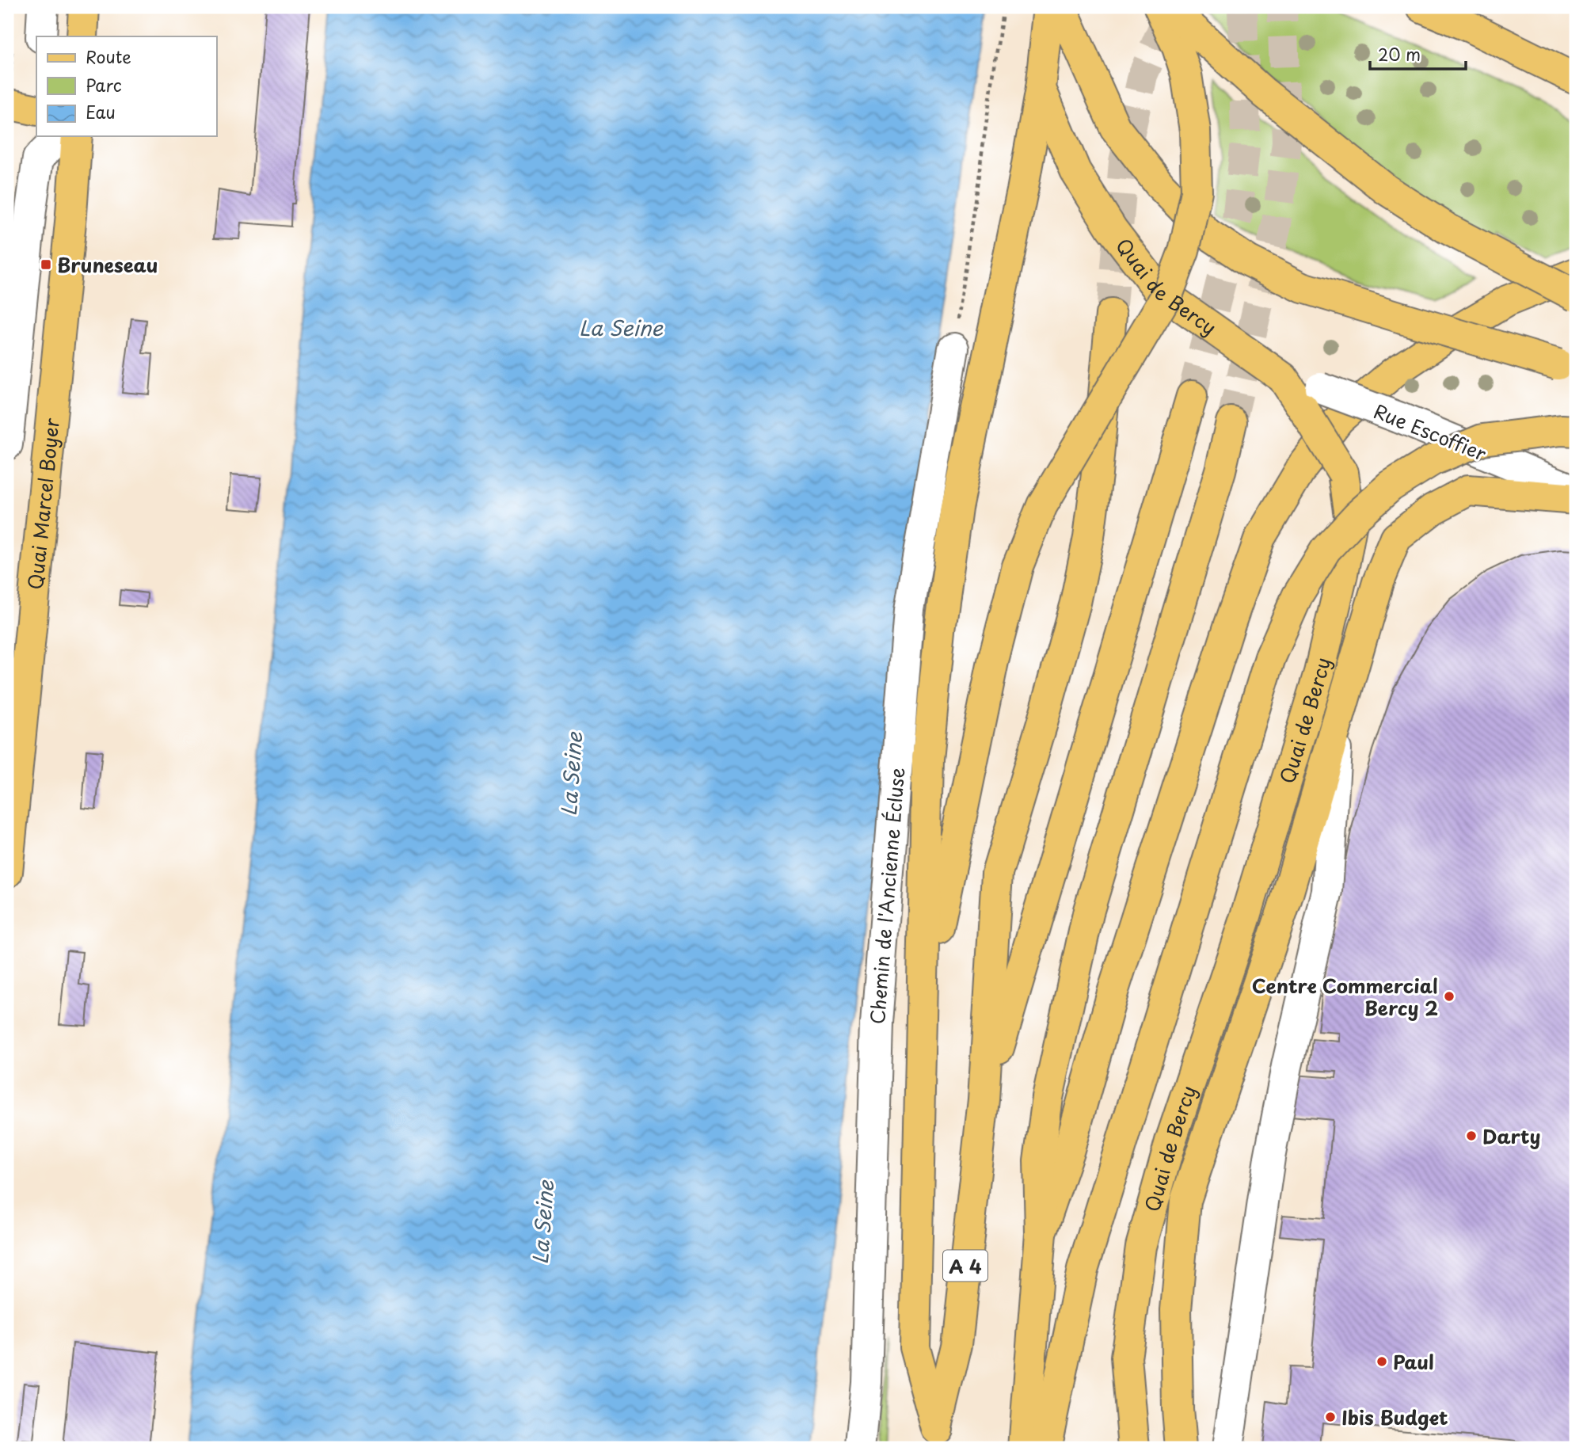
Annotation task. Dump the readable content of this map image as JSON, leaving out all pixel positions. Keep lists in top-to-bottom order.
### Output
{
  "streets": {
    "main road": ["Quai de Bercy", "Quai Marcel Boyer", "A 4"],
    "street": ["Rue Escoffier", "Chemin de l'Ancienne Écluse"]
  },
  "crossings": [
    ["Quai de Bercy", "Rue Escoffier"]
  ],
  "water": ["La Seine"],
  "places": {
    "transit": ["Bruneseau"],
    "other": [
      "Centre Commercial Bercy 2",
      "Darty",
      "Paul",
      "Ibis Budget"
    ]
  },
  "legend": ["Route", "Parc", "Eau"],
  "scale_bar": "20 m"
}
